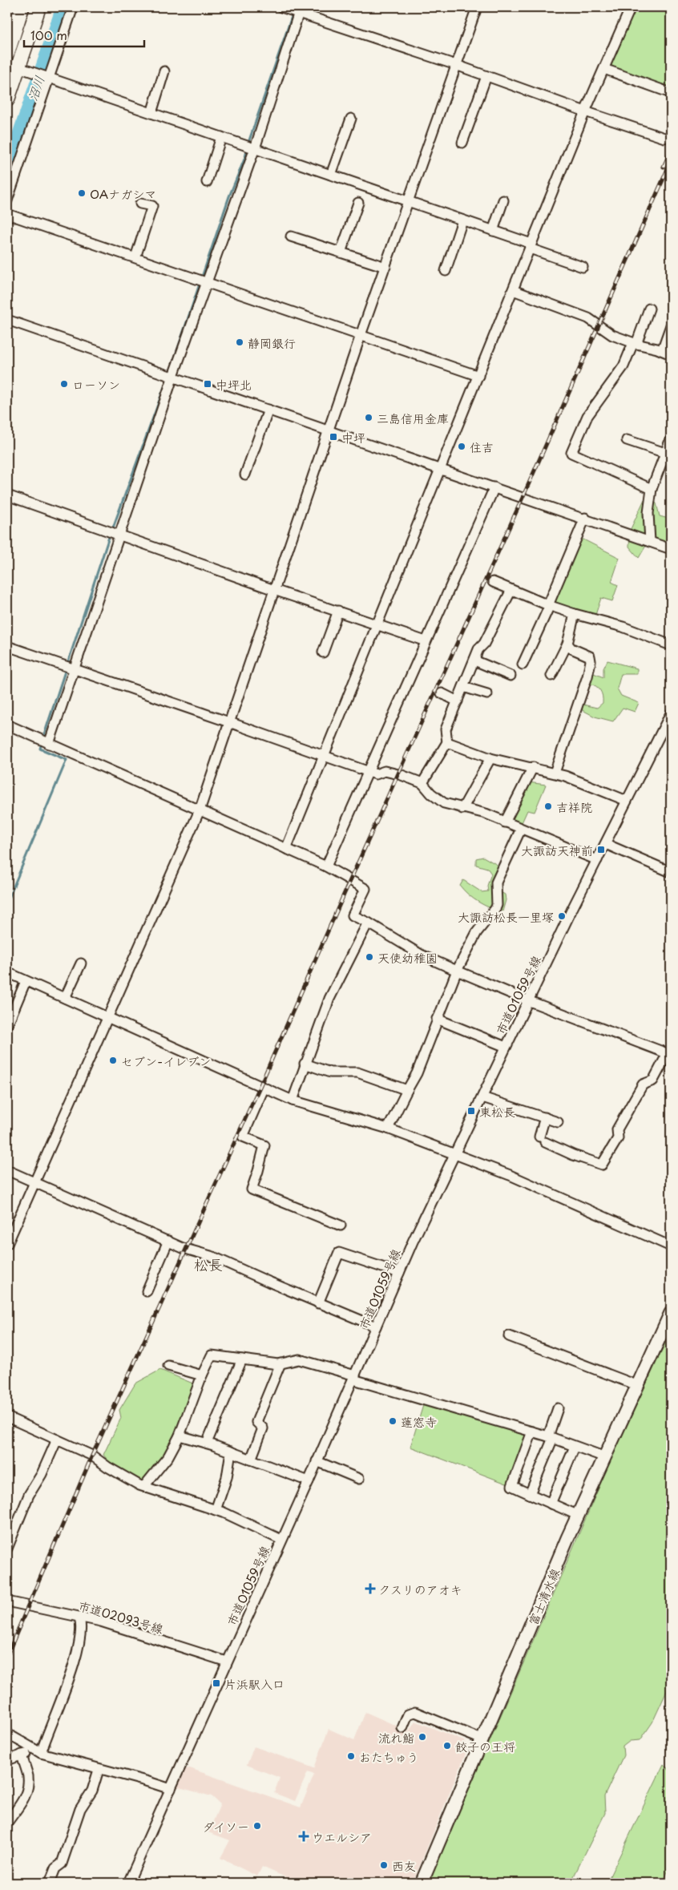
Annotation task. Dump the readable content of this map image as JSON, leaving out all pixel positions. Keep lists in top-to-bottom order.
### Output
{
  "streets": {
    "main road": ["富士清水線"],
    "street": ["市道01059号線", "市道02093号線"]
  },
  "crossings": [
    ["市道01059号線", "市道02093号線"]
  ],
  "districts": ["松長"],
  "water": ["沼川"],
  "places": {
    "other": [
      "OAナガシマ",
      "静岡銀行",
      "ローソン",
      "三島信用金庫",
      "住吉",
      "吉祥院",
      "大諏訪松長一里塚",
      "天使幼稚園",
      "セブン-イレブン",
      "蓮窓寺",
      "流れ鮨",
      "餃子の王将",
      "おたちゅう",
      "ダイソー",
      "西友"
    ],
    "transit": [
      "中坪北",
      "中坪",
      "大諏訪天神前",
      "東松長",
      "片浜駅入口"
    ],
    "health": ["クスリのアオキ", "ウエルシア"]
  },
  "scale_bar": "100 m"
}
